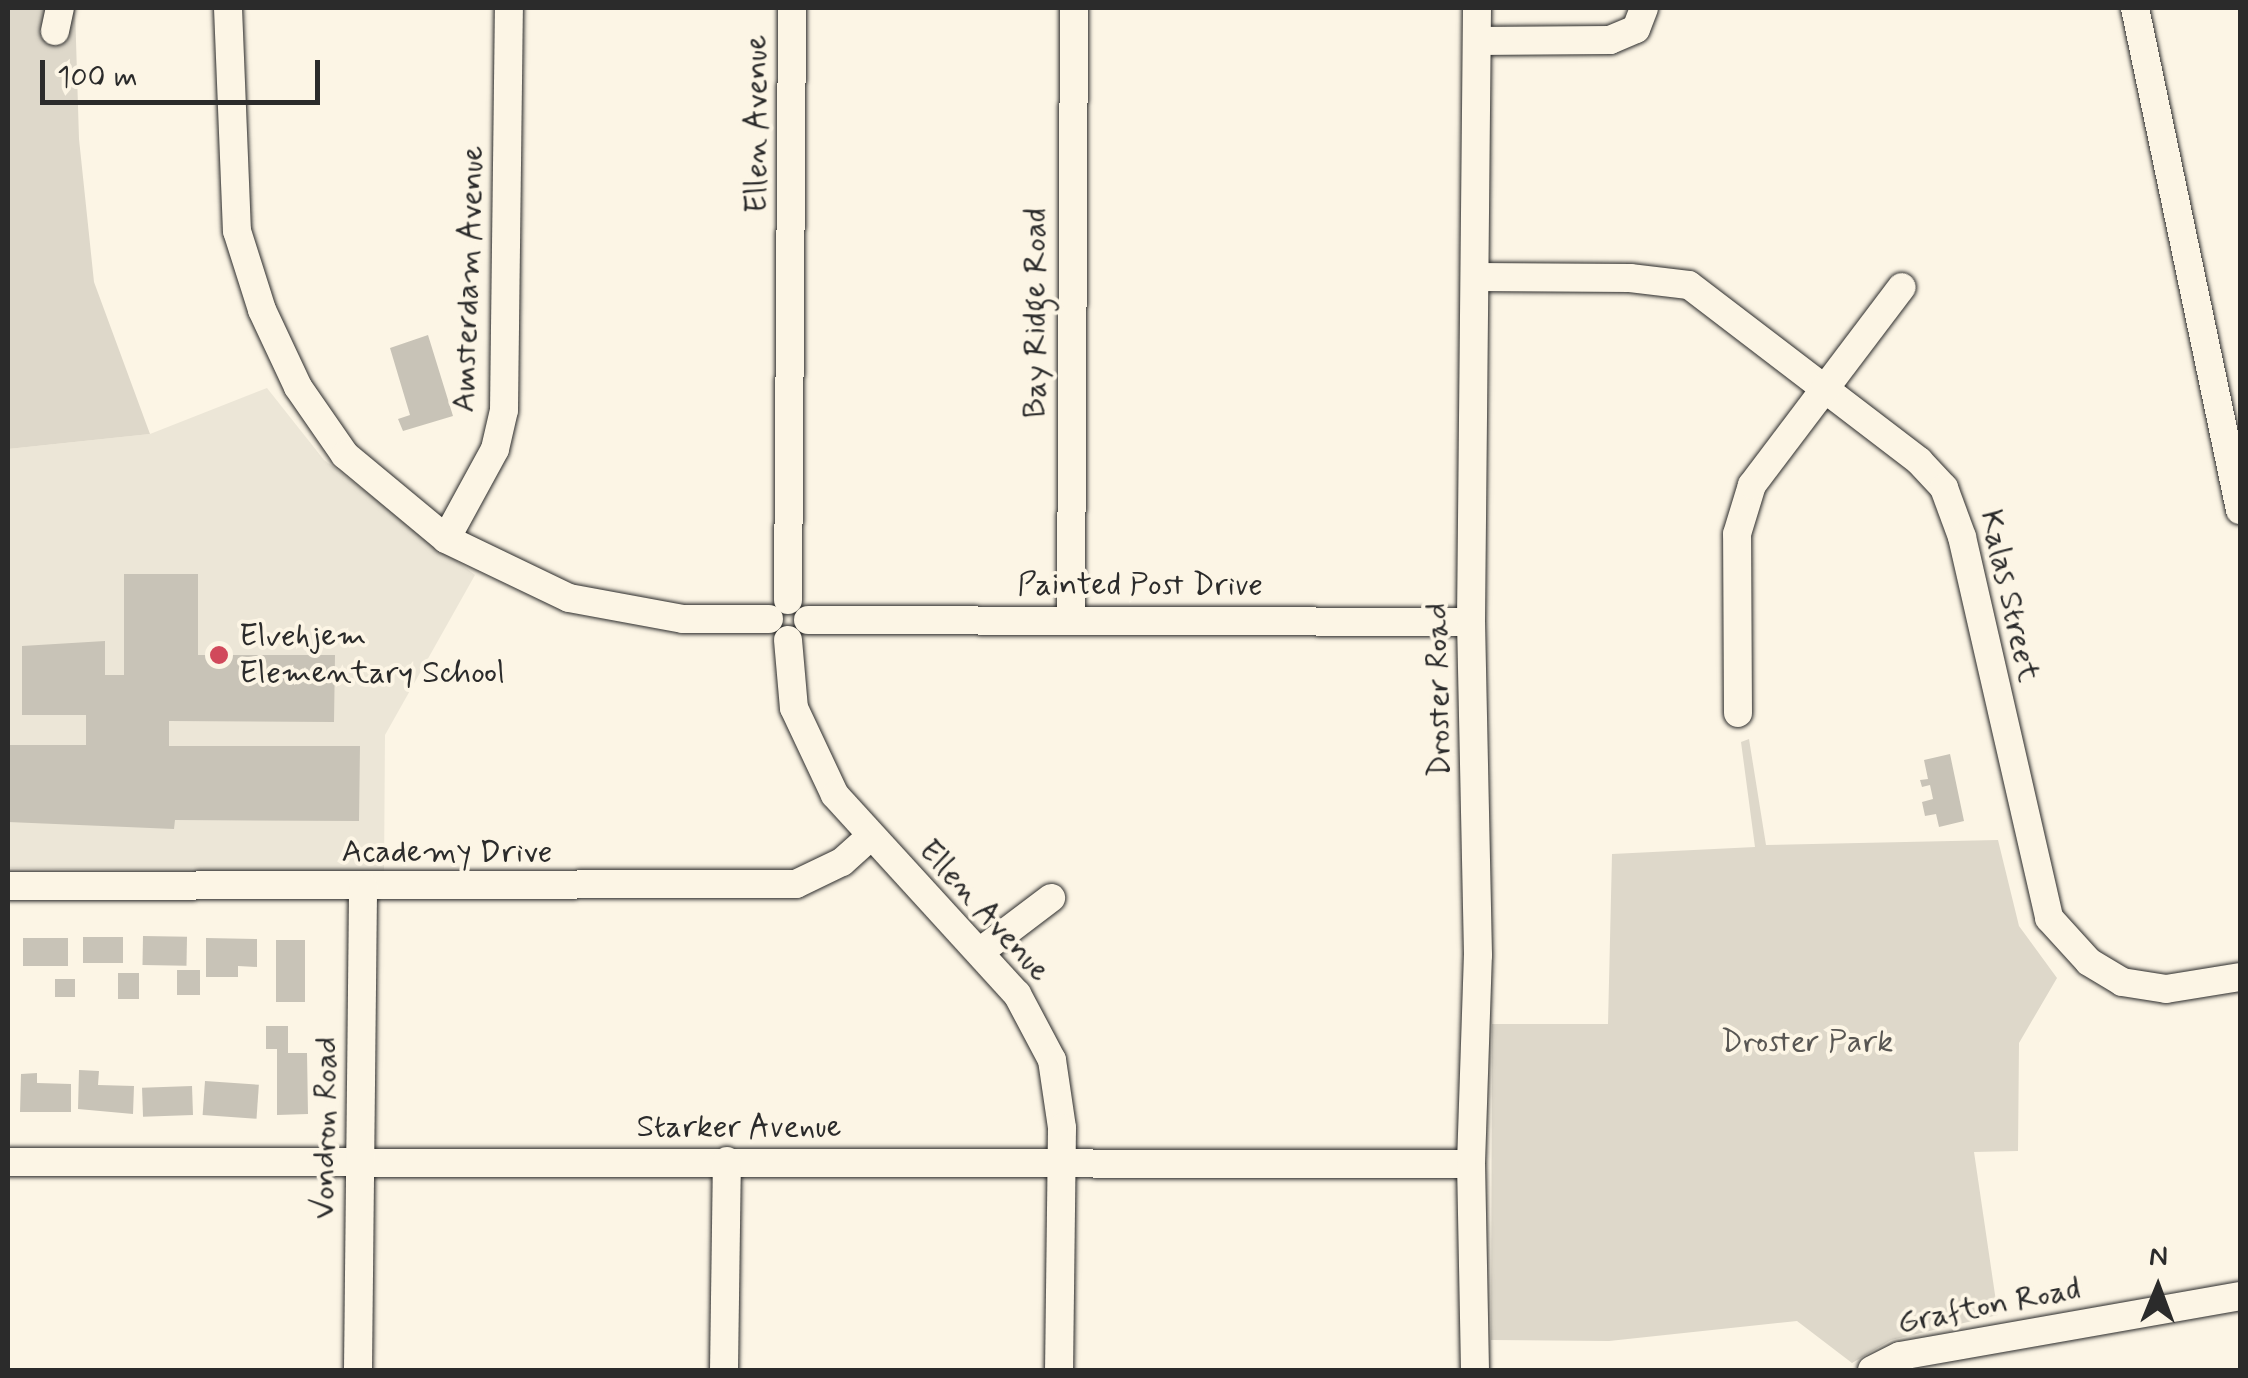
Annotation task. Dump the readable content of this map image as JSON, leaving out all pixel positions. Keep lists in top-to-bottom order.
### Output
{
  "streets": {
    "street": [
      "Ellen Avenue",
      "Amsterdam Avenue",
      "Bay Ridge Road",
      "Painted Post Drive",
      "Kalas Street",
      "Droster Road",
      "Academy Drive",
      "Starker Avenue",
      "Vondron Road",
      "Grafton Road"
    ]
  },
  "crossings": [
    ["Ellen Avenue", "Painted Post Drive"],
    ["Ellen Avenue", "Academy Drive"],
    ["Ellen Avenue", "Starker Avenue"],
    ["Amsterdam Avenue", "Painted Post Drive"],
    ["Bay Ridge Road", "Painted Post Drive"],
    ["Painted Post Drive", "Droster Road"],
    ["Kalas Street", "Droster Road"],
    ["Droster Road", "Starker Avenue"],
    ["Academy Drive", "Vondron Road"],
    ["Starker Avenue", "Vondron Road"]
  ],
  "parks": ["Droster Park"],
  "places": ["Elvehjem Elementary School"],
  "scale_bar": "100 m",
  "north": "top"
}
